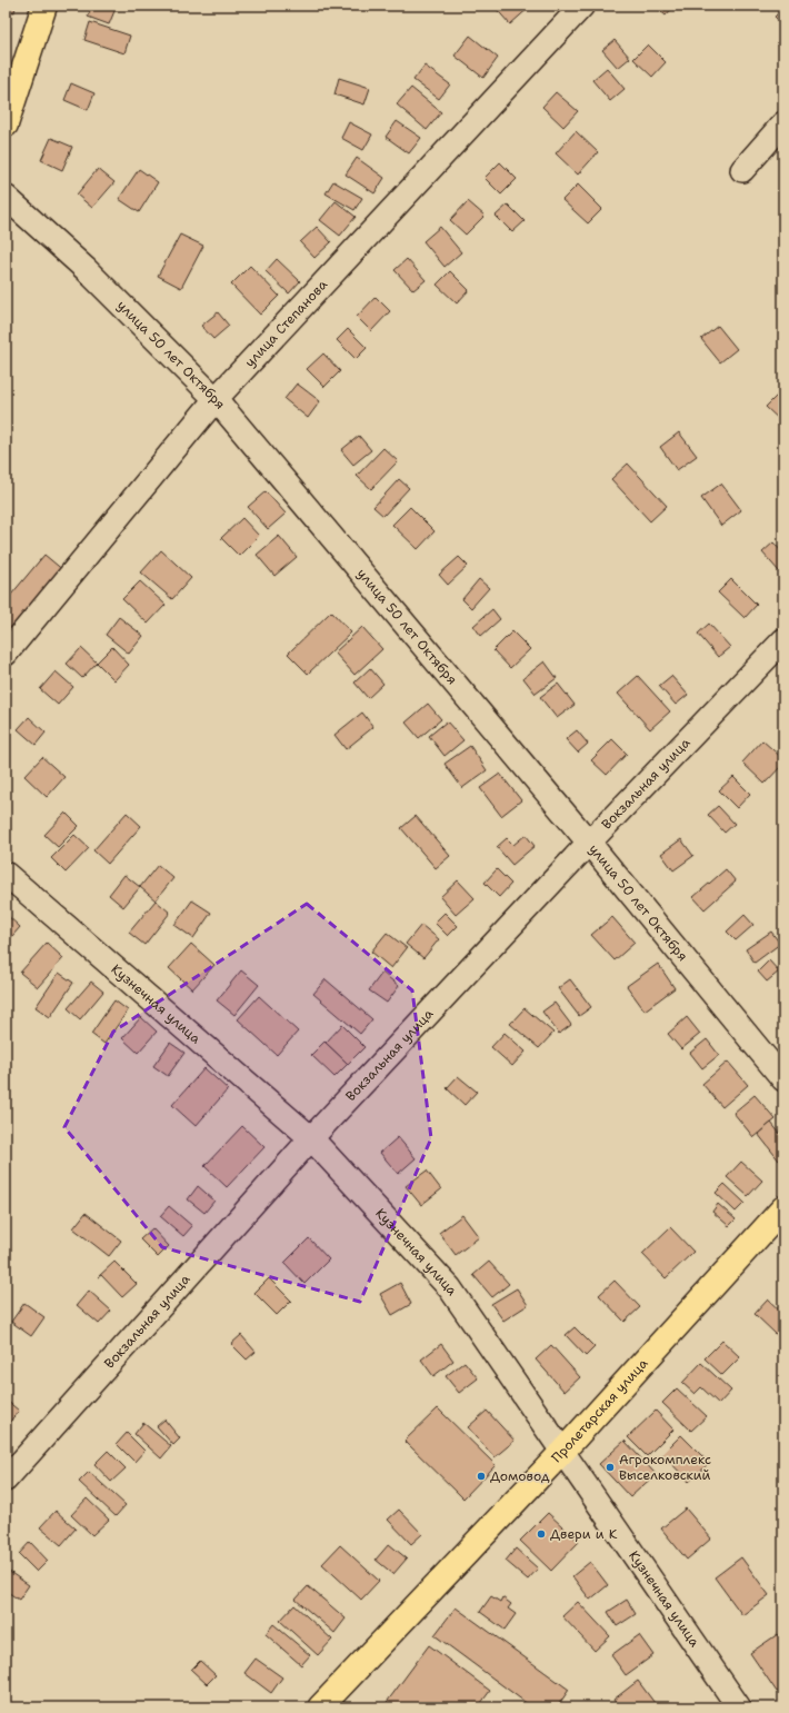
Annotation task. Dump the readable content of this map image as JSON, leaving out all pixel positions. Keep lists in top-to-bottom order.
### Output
{
  "streets": {
    "main road": ["Пролетарская улица"],
    "street": [
      "улица Степанова",
      "улица 50 лет Октября",
      "Вокзальная улица",
      "Кузнечная улица"
    ]
  },
  "crossings": [
    ["улица Степанова", "улица 50 лет Октября"],
    ["улица 50 лет Октября", "Вокзальная улица"],
    ["Вокзальная улица", "Кузнечная улица"],
    ["Кузнечная улица", "Пролетарская улица"]
  ],
  "places": ["Агрокомплекс Выселковский", "Домовод", "Двери и К"]
}
